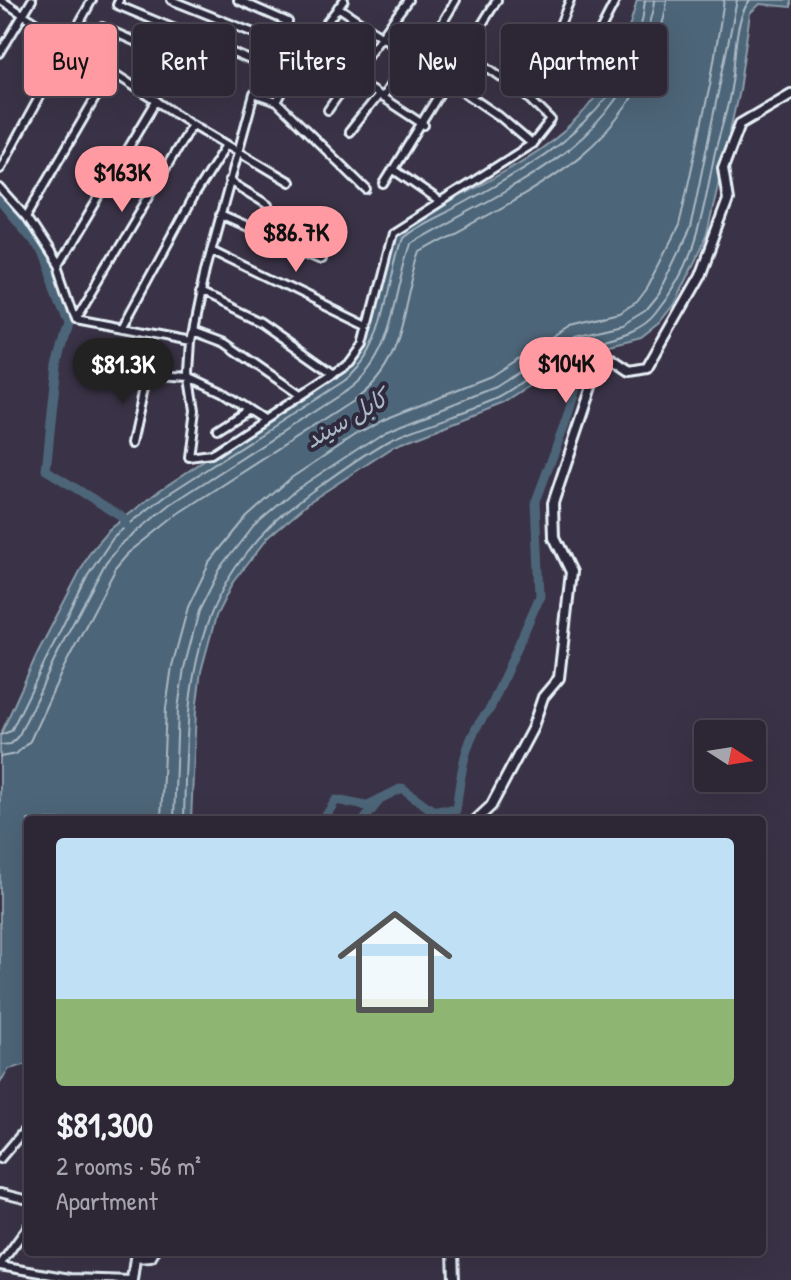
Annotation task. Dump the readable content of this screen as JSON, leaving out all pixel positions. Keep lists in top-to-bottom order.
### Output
{
  "water": ["کابل سيند"],
  "north": "right",
  "page": {
    "chip": [
      "Buy",
      "Rent",
      "Filters",
      "New",
      "Apartment"
    ],
    "price": [
      "$163K",
      "$86.7K",
      "$104K",
      "$81.3K"
    ],
    "list": [
      {
        "name": "$81,300",
        "note": "2 rooms · 56 m² · Apartment"
      }
    ]
  }
}
